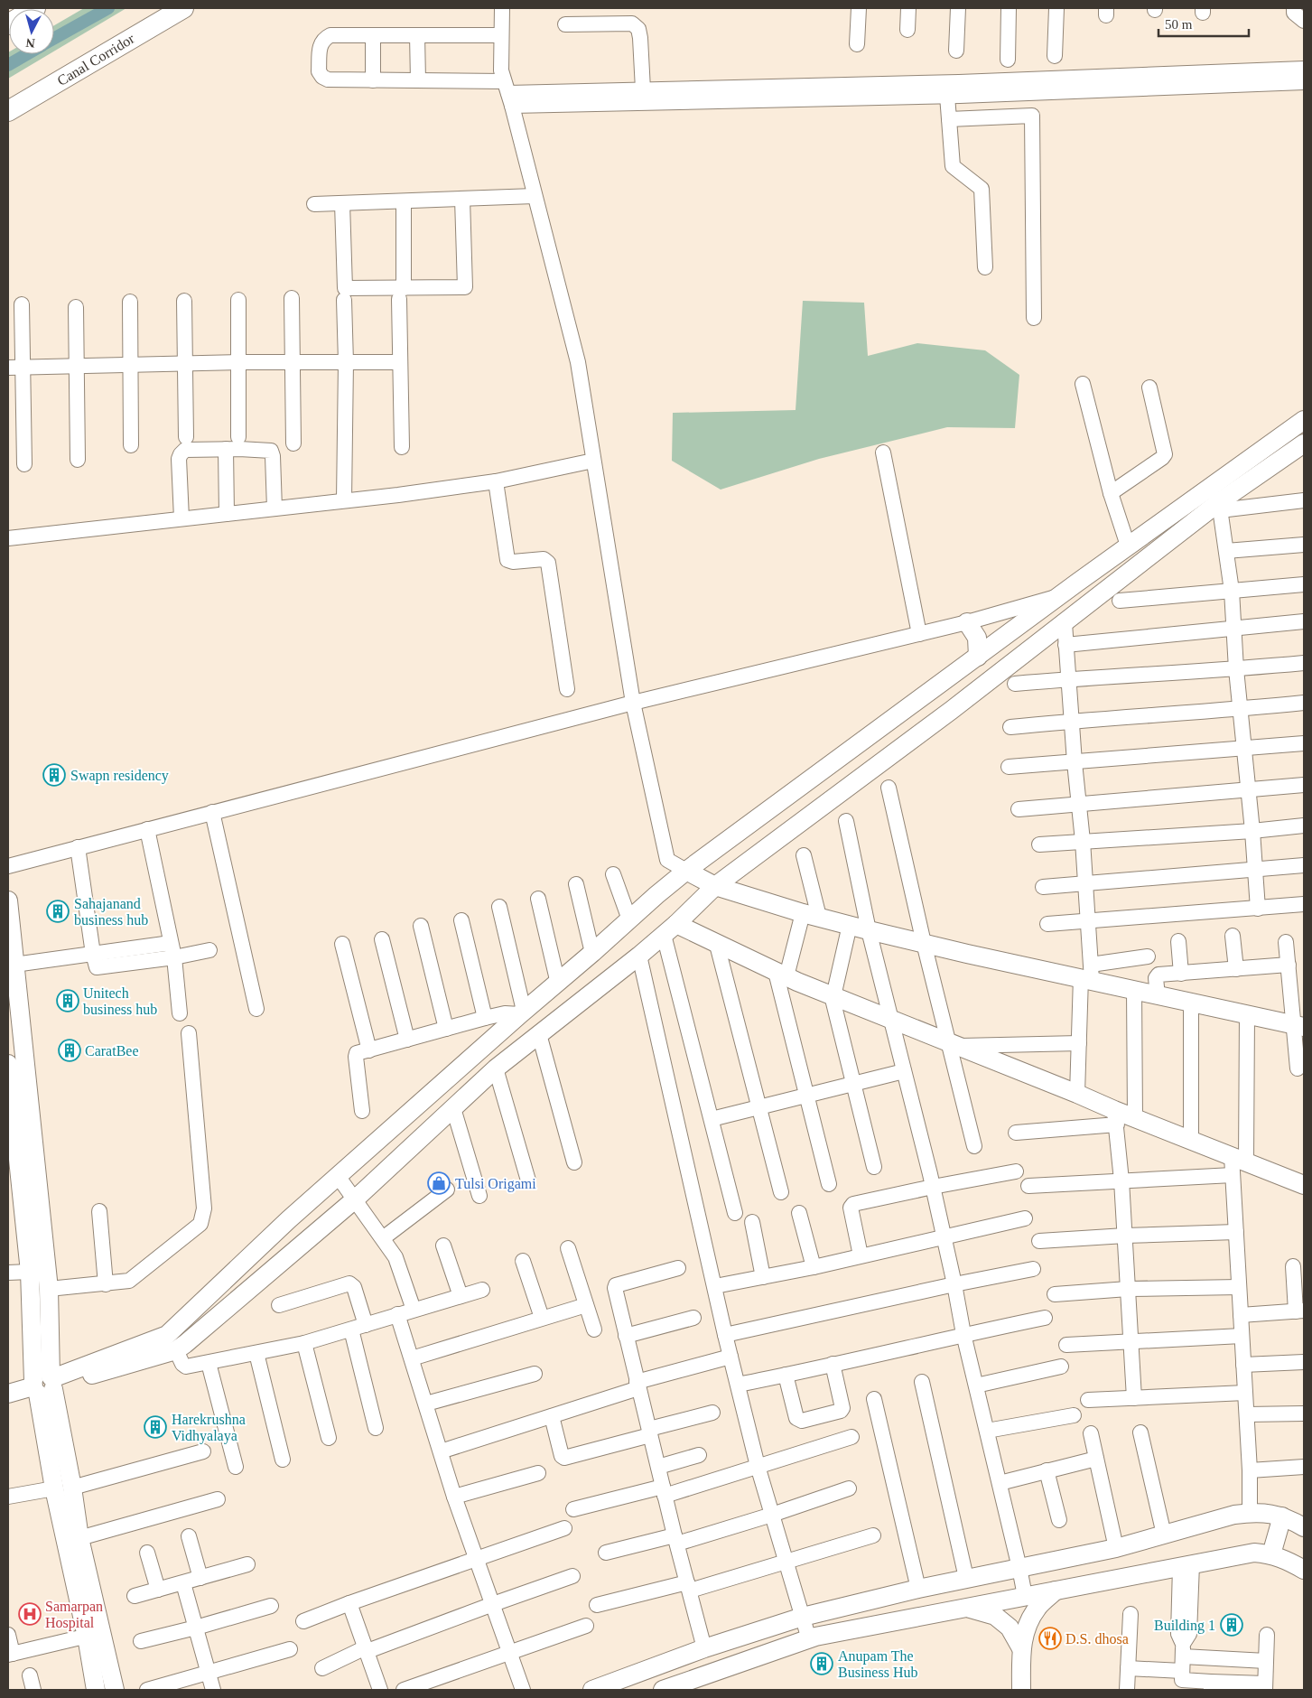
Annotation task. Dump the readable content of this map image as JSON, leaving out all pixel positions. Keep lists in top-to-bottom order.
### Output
{
  "streets": {
    "main road": ["Canal Corridor"]
  },
  "places": {
    "building": [
      "Swapn residency",
      "Sahajanand business hub",
      "Unitech business hub",
      "CaratBee",
      "Harekrushna Vidhyalaya",
      "Building 1",
      "Anupam The Business Hub"
    ],
    "shop": ["Tulsi Origami"],
    "hospital": ["Samarpan Hospital"],
    "restaurant": ["D.S. dhosa"]
  },
  "scale_bar": "50 m",
  "north": "bottom"
}
